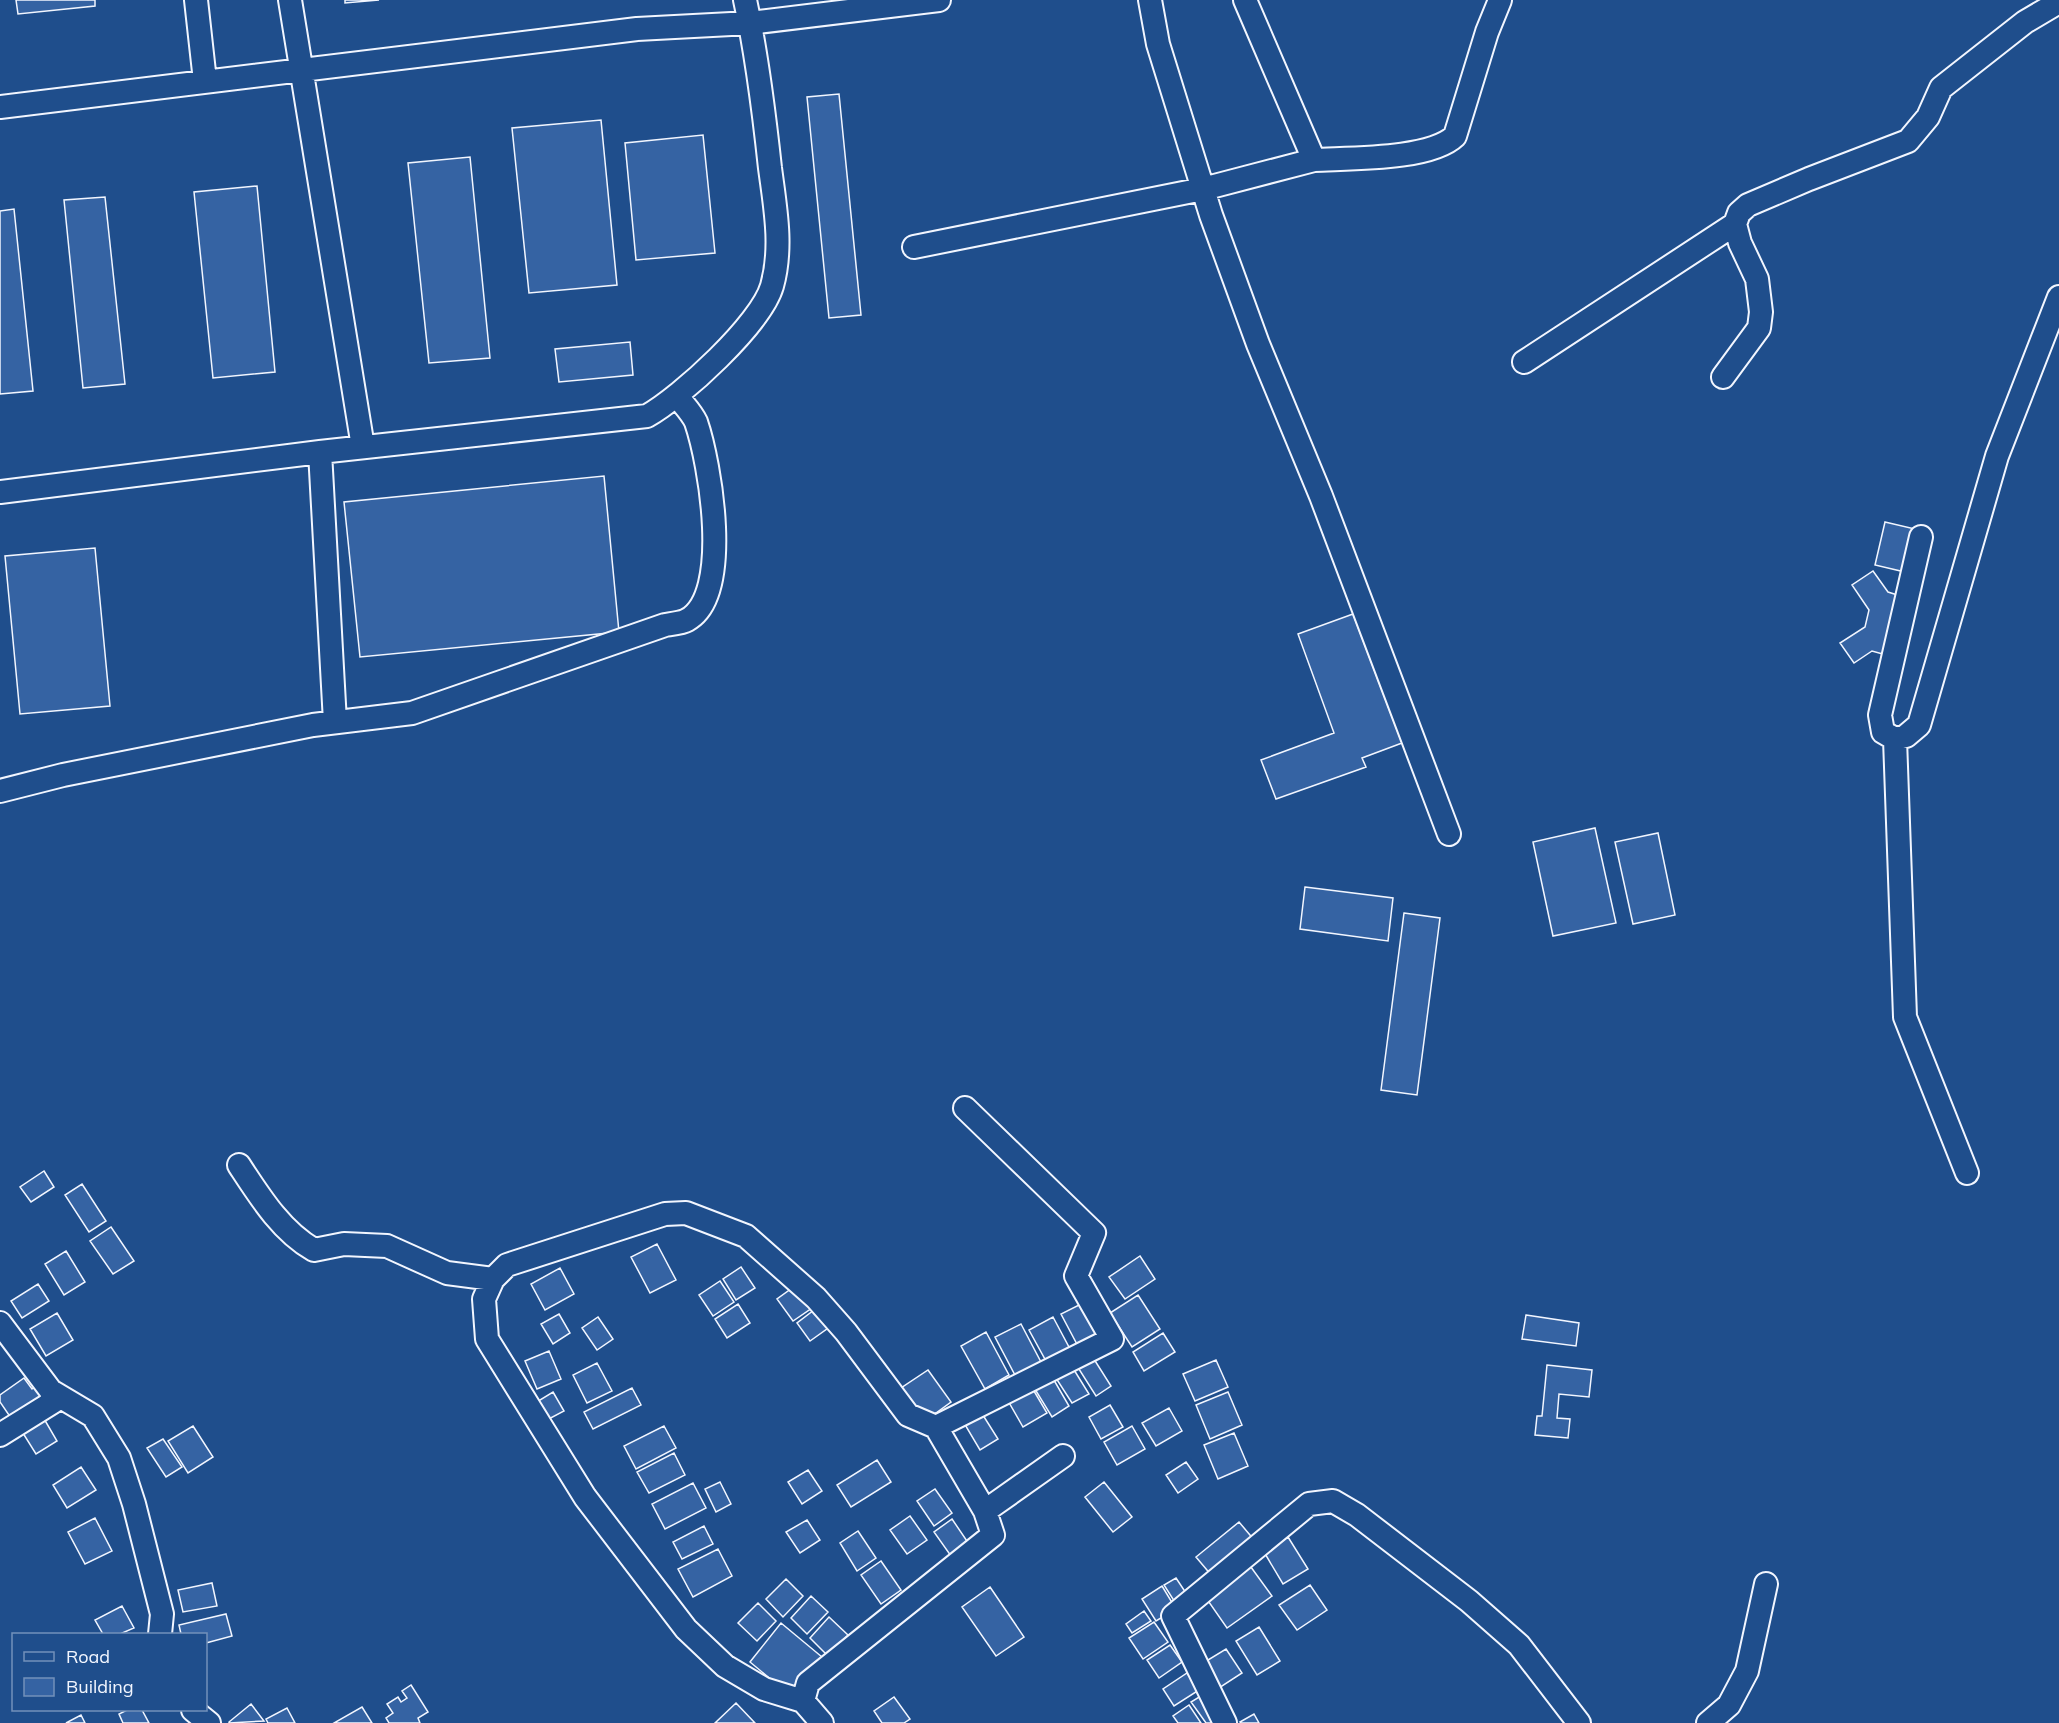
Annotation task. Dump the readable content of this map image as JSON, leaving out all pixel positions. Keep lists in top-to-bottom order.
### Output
{
  "legend": ["Road", "Building"]
}
